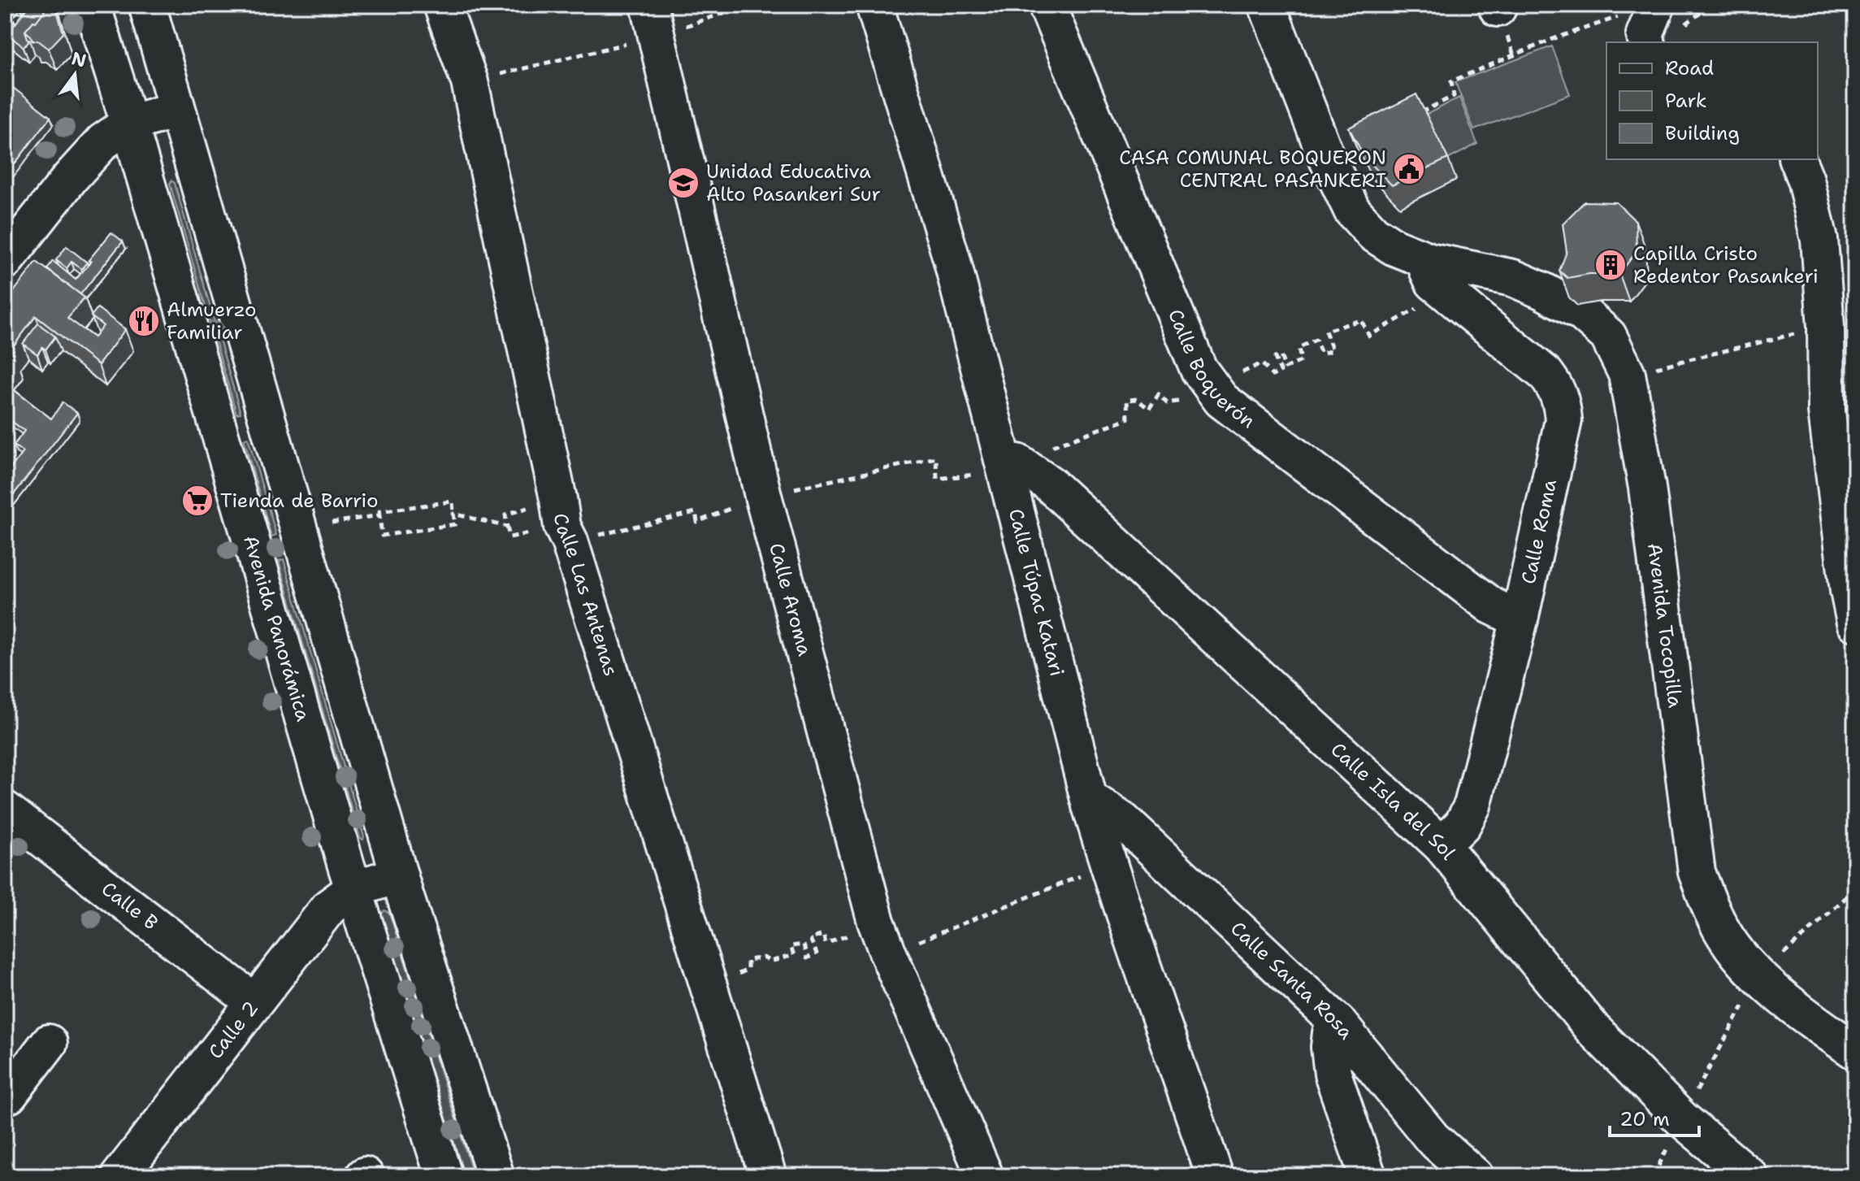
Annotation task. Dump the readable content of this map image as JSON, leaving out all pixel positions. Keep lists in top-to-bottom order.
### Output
{
  "streets": {
    "street": [
      "Calle Boquerón",
      "Calle Roma",
      "Calle Túpac Katari",
      "Calle Las Antenas",
      "Calle Aroma",
      "Avenida Tocopilla",
      "Avenida Panorámica",
      "Calle Isla del Sol",
      "Calle B",
      "Calle Santa Rosa",
      "Calle 2"
    ]
  },
  "crossings": [
    ["Calle Boquerón", "Calle Roma"],
    ["Calle Roma", "Avenida Tocopilla"],
    ["Calle Roma", "Calle Isla del Sol"],
    ["Calle Túpac Katari", "Calle Isla del Sol"],
    ["Calle Túpac Katari", "Calle Santa Rosa"],
    ["Avenida Panorámica", "Calle 2"],
    ["Calle B", "Calle 2"]
  ],
  "places": {
    "public building": ["CASA COMUNAL BOQUERON CENTRAL PASANKERI"],
    "school or university": ["Unidad Educativa Alto Pasankeri Sur"],
    "building": ["Capilla Cristo Redentor Pasankeri"],
    "restaurant": ["Almuerzo Familiar"],
    "supermarket": ["Tienda de Barrio"]
  },
  "legend": ["Road", "Park", "Building"],
  "scale_bar": "20 m",
  "north": "top"
}
